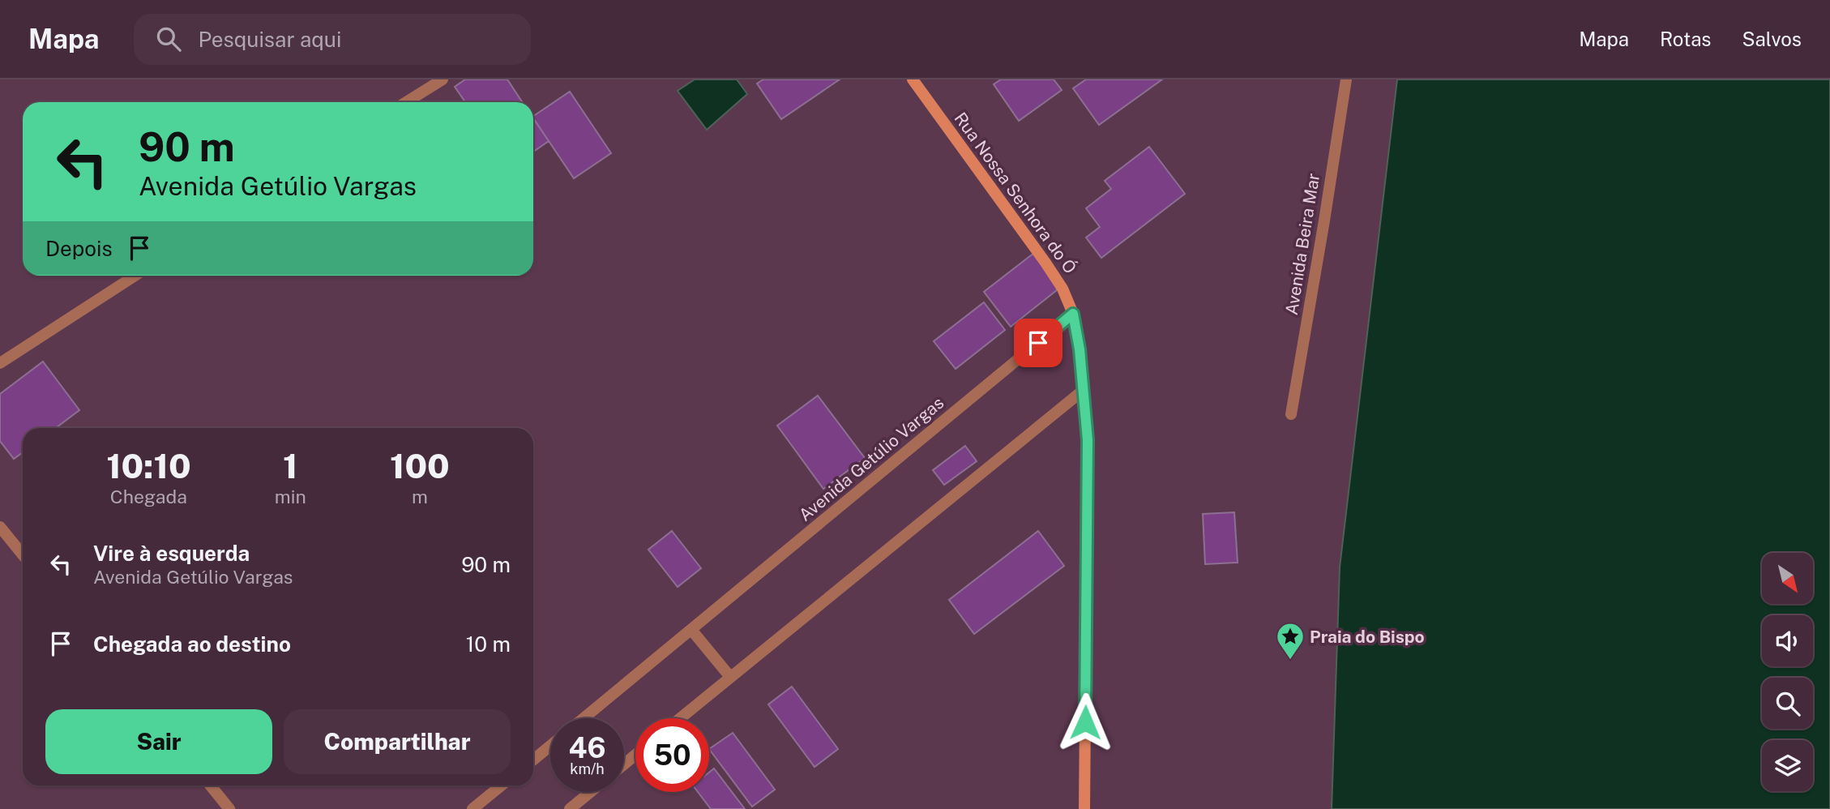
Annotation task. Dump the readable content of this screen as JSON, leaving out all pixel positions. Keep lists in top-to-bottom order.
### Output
{
  "streets": {
    "main road": ["Rua Nossa Senhora do Ó"],
    "street": ["Avenida Beira Mar", "Avenida Getúlio Vargas"]
  },
  "crossings": [
    ["Rua Nossa Senhora do Ó", "Avenida Getúlio Vargas"]
  ],
  "places": {
    "place": ["Praia do Bispo"]
  },
  "north": "bottom right",
  "page": {
    "header": "Mapa",
    "search": "Pesquisar aqui",
    "nav": ["Mapa", "Rotas", "Salvos"],
    "turn": ["90 m", "Avenida Getúlio Vargas"],
    "then": "Depois",
    "eta": [
      "10:10",
      "Chegada",
      "1",
      "min",
      "100",
      "m"
    ],
    "list": [
      {
        "name": "Vire à esquerda",
        "note": "Avenida Getúlio Vargas",
        "value": "90 m"
      },
      {
        "name": "Chegada ao destino",
        "value": "10 m"
      }
    ],
    "buttons": ["Sair", "Compartilhar"],
    "speed": "46 km/h",
    "limit": "50"
  }
}
